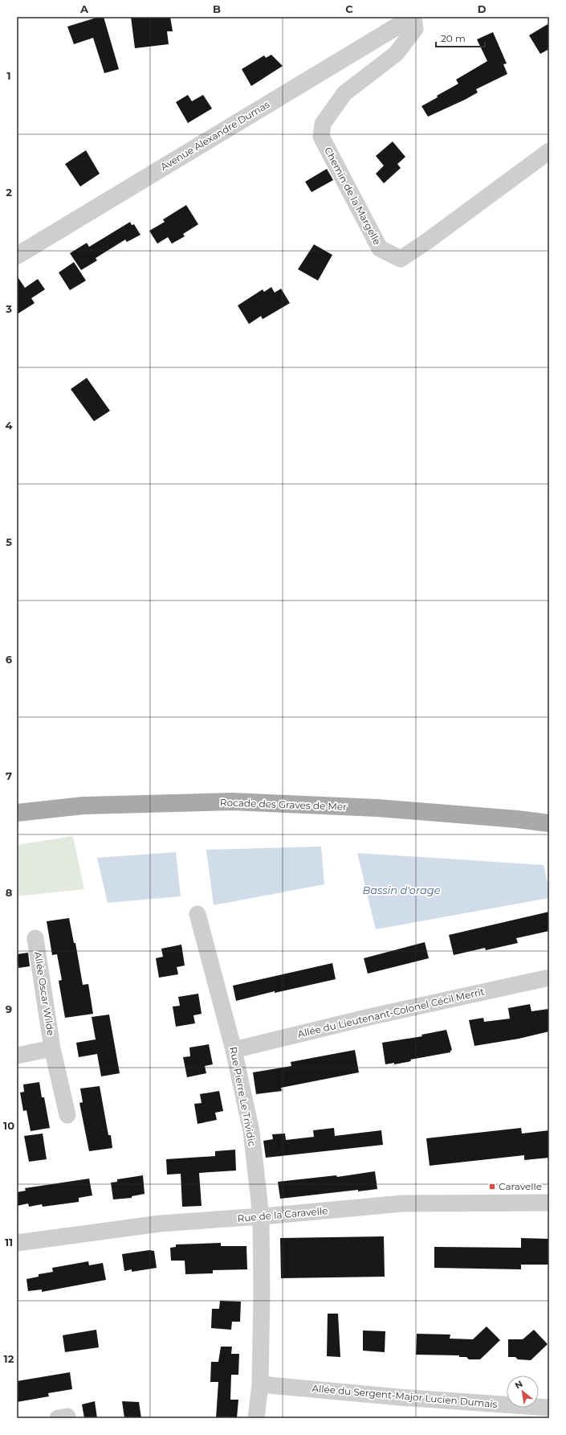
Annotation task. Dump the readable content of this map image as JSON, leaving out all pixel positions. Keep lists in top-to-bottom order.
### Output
{
  "streets": {
    "main road": ["Rocade des Graves de Mer"],
    "street": [
      "Avenue Alexandre Dumas",
      "Chemin de la Margelle",
      "Allée Oscar Wilde",
      "Allée du Lieutenant-Colonel Cécil Merrit",
      "Rue Pierre Le Trividic",
      "Rue de la Caravelle",
      "Allée du Sergent-Major Lucien Dumais"
    ]
  },
  "crossings": [
    ["Avenue Alexandre Dumas", "Chemin de la Margelle"],
    ["Allée du Lieutenant-Colonel Cécil Merrit", "Rue Pierre Le Trividic"],
    ["Rue Pierre Le Trividic", "Rue de la Caravelle"],
    ["Rue Pierre Le Trividic", "Allée du Sergent-Major Lucien Dumais"]
  ],
  "water": ["Bassin d'orage"],
  "places": {
    "transit": ["Caravelle"]
  },
  "scale_bar": "20 m",
  "north": "top left",
  "grid": {
    "columns": [
      "A",
      "B",
      "C",
      "D"
    ],
    "rows": [
      "1",
      "2",
      "3",
      "4",
      "5",
      "6",
      "7",
      "8",
      "9",
      "10",
      "11",
      "12"
    ]
  }
}
